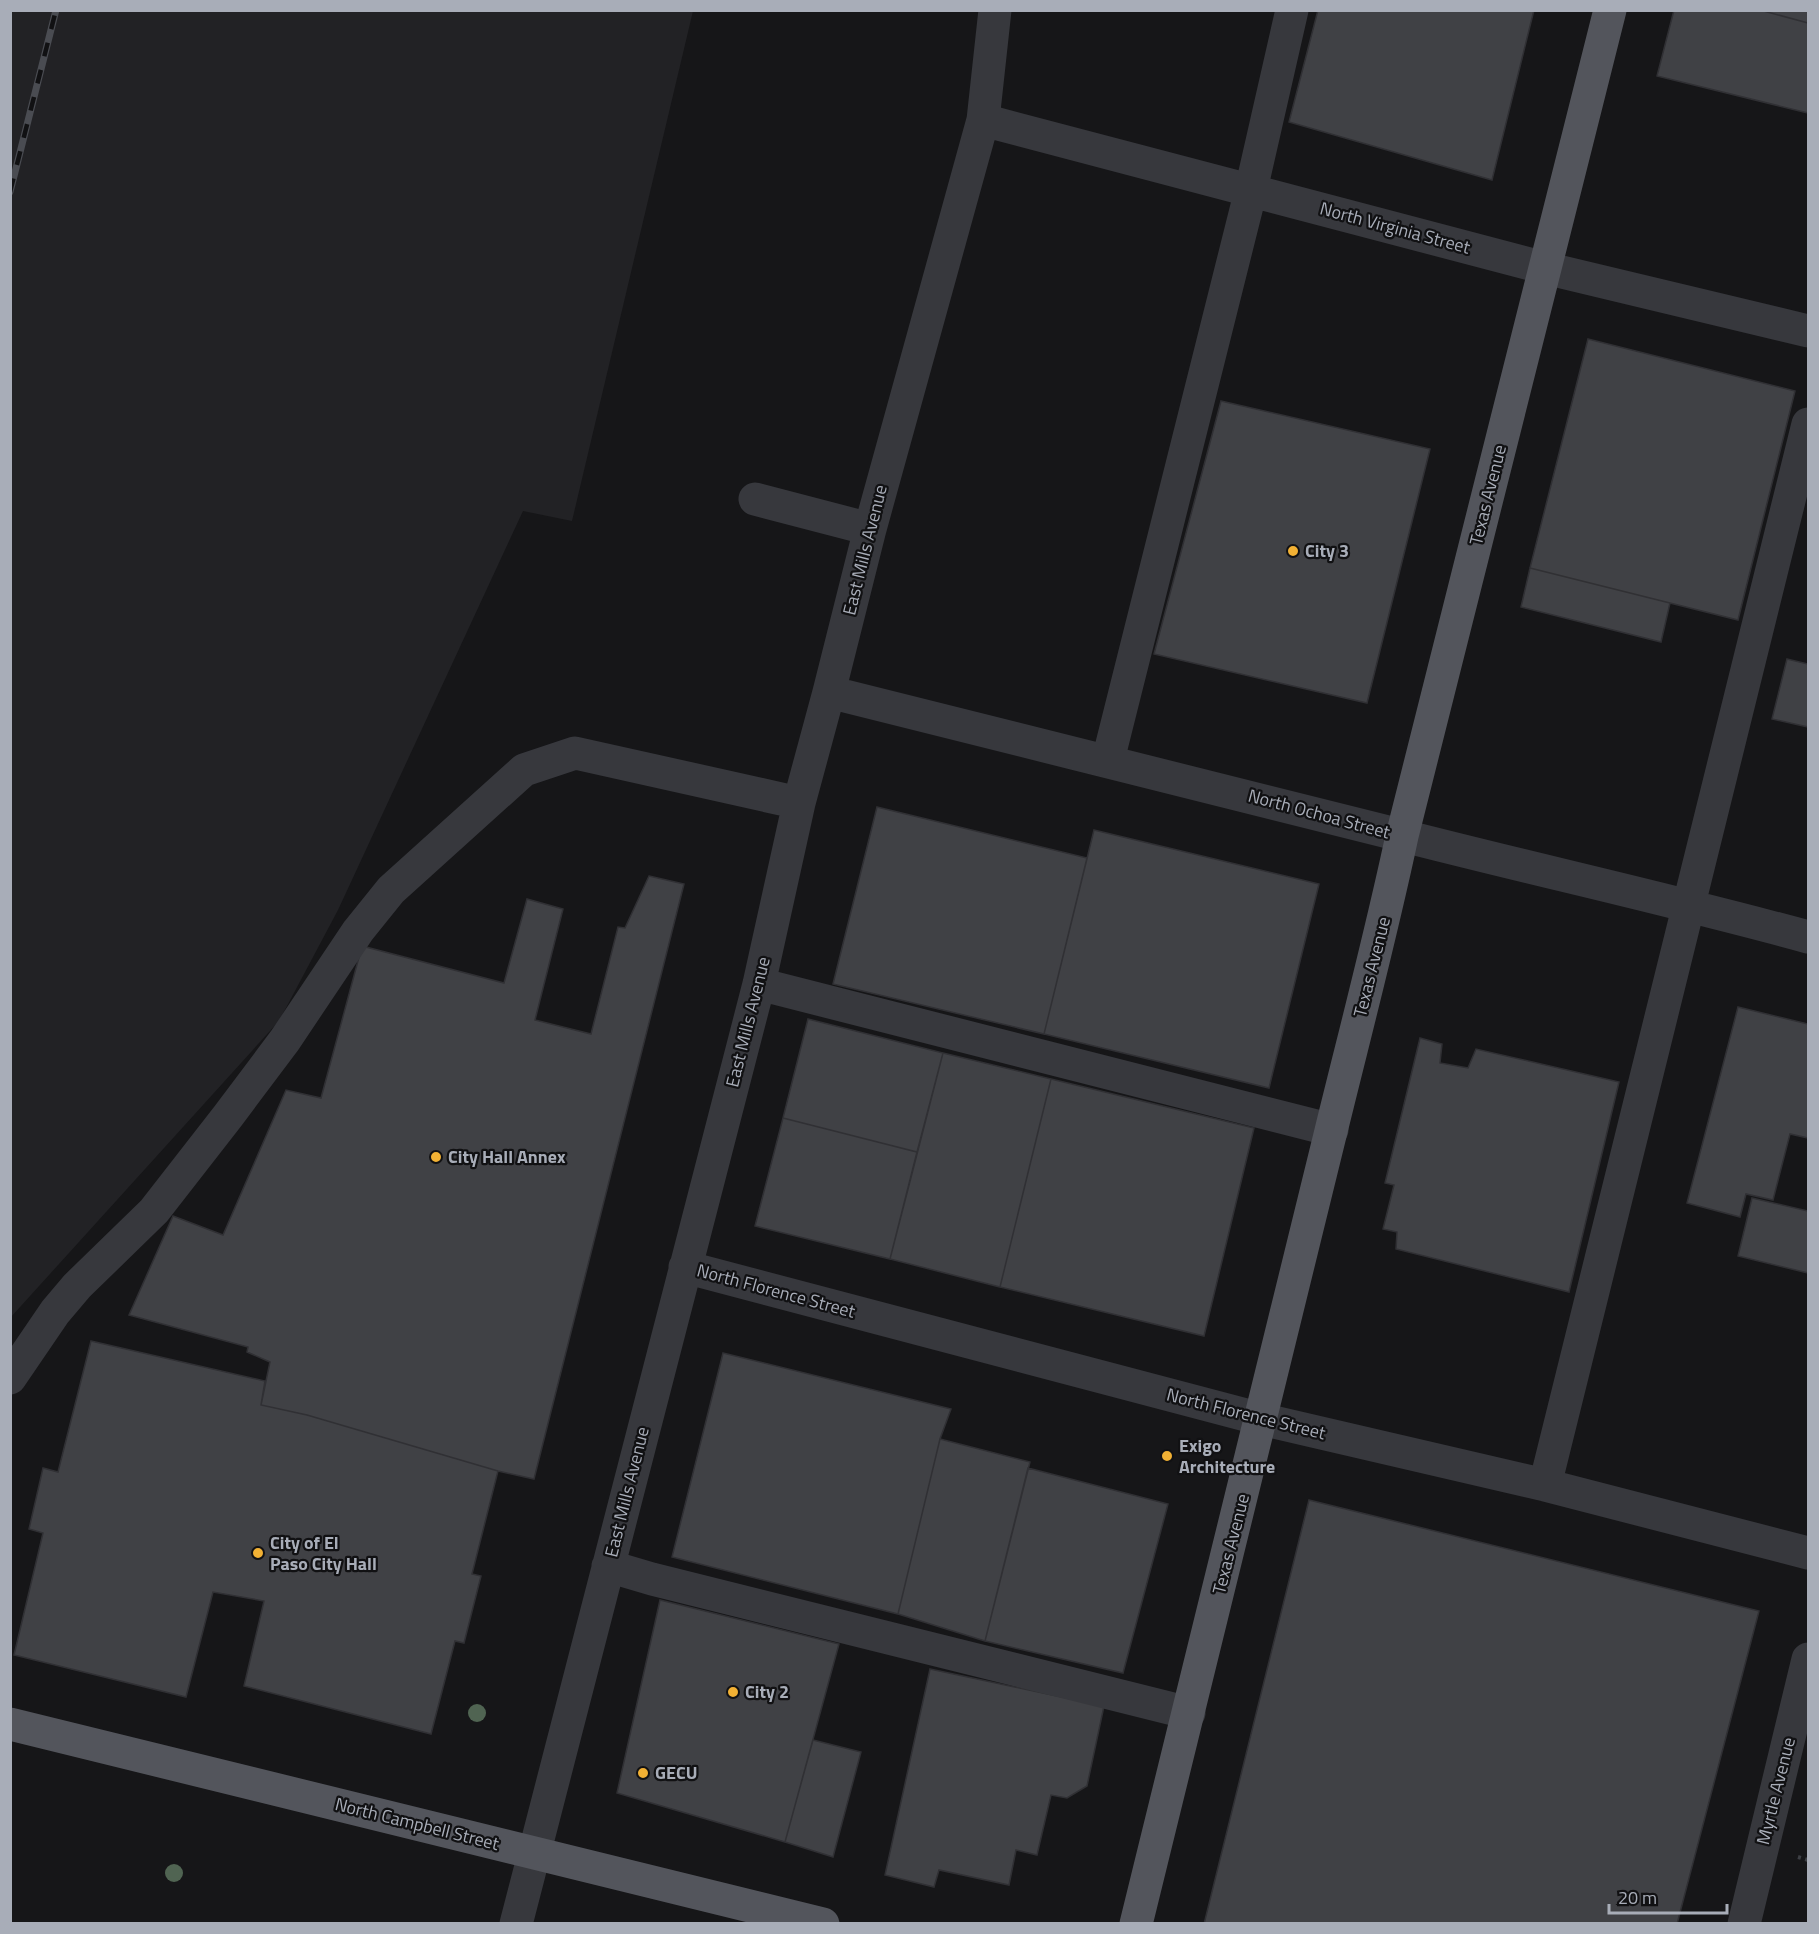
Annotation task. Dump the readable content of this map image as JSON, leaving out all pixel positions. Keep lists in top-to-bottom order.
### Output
{
  "streets": {
    "main road": ["Texas Avenue", "North Campbell Street"],
    "street": [
      "North Virginia Street",
      "East Mills Avenue",
      "North Ochoa Street",
      "North Florence Street",
      "Myrtle Avenue"
    ]
  },
  "crossings": [
    ["North Virginia Street", "Texas Avenue"],
    ["North Virginia Street", "East Mills Avenue"],
    ["Texas Avenue", "North Ochoa Street"],
    ["Texas Avenue", "North Florence Street"],
    ["East Mills Avenue", "North Ochoa Street"],
    ["East Mills Avenue", "North Florence Street"],
    ["East Mills Avenue", "North Campbell Street"]
  ],
  "places": [
    "City 3",
    "City Hall Annex",
    "Exigo Architecture",
    "City of El Paso City Hall",
    "City 2",
    "GECU"
  ],
  "scale_bar": "20 m"
}
